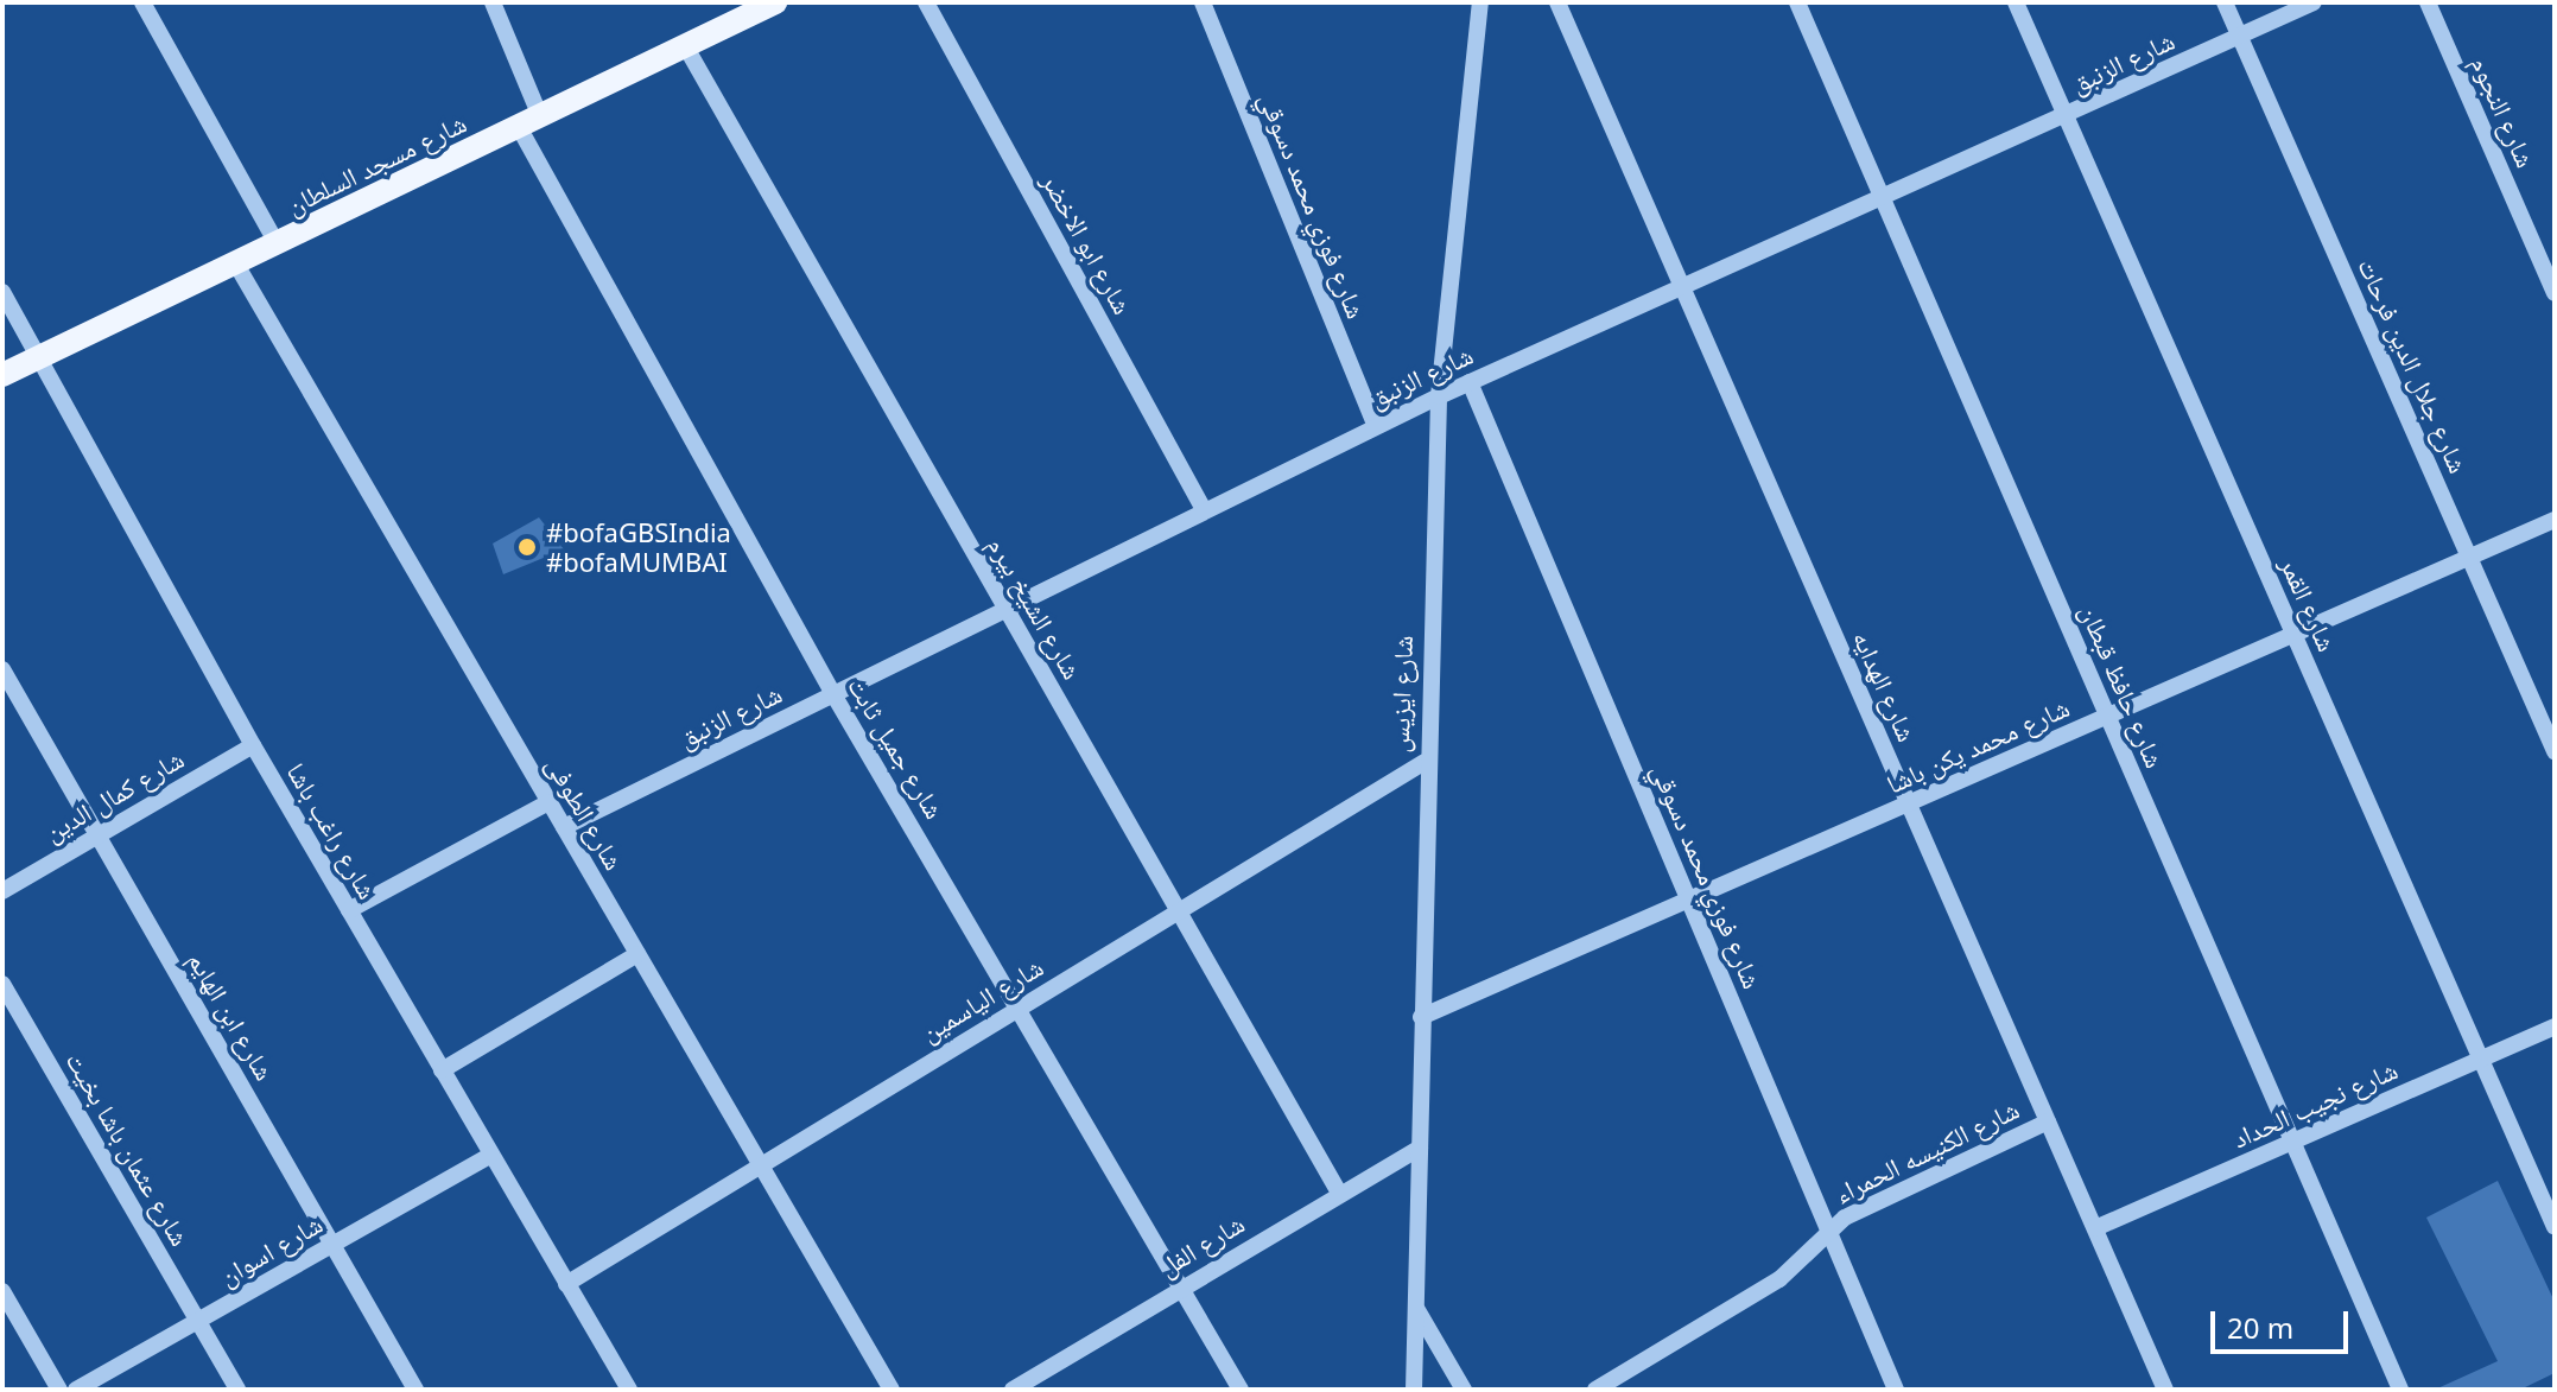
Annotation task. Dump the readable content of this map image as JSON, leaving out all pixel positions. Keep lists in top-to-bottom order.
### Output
{
  "streets": {
    "main road": ["شارع مسجد السلطان"],
    "street": [
      "شارع الزنبق",
      "شارع النجوم",
      "شارع فوزي محمد دسوقي",
      "شارع ابو الاخضر",
      "شارع جلال الدين فرحات",
      "شارع القمر",
      "شارع الشيخ بيرم",
      "شارع الهدايه",
      "شارع حافظ قبطان",
      "شارع ايزيس",
      "شارع محمد يكن باشا",
      "شارع جميل ثابت",
      "شارع كمال الدين",
      "شارع الطوفى",
      "شارع راغب باشا",
      "شارع الياسمين",
      "شارع ابن الهايم",
      "شارع نجيب الحداد",
      "شارع عثمان باشا بخيت",
      "شارع الكنيسه الحمراء",
      "شارع الفل",
      "شارع اسوان"
    ]
  },
  "crossings": [
    ["شارع الزنبق", "شارع فوزي محمد دسوقي"],
    ["شارع الزنبق", "شارع ابو الاخضر"],
    ["شارع الزنبق", "شارع جلال الدين فرحات"],
    ["شارع الزنبق", "شارع القمر"],
    ["شارع الزنبق", "شارع الشيخ بيرم"],
    ["شارع الزنبق", "شارع الهدايه"],
    ["شارع الزنبق", "شارع حافظ قبطان"],
    ["شارع الزنبق", "شارع ايزيس"],
    ["شارع الزنبق", "شارع جميل ثابت"],
    ["شارع الزنبق", "شارع الطوفى"],
    ["شارع مسجد السلطان", "شارع الشيخ بيرم"],
    ["شارع مسجد السلطان", "شارع جميل ثابت"],
    ["شارع مسجد السلطان", "شارع الطوفى"],
    ["شارع مسجد السلطان", "شارع راغب باشا"],
    ["شارع فوزي محمد دسوقي", "شارع محمد يكن باشا"],
    ["شارع فوزي محمد دسوقي", "شارع الكنيسه الحمراء"],
    ["شارع جلال الدين فرحات", "شارع محمد يكن باشا"],
    ["شارع القمر", "شارع محمد يكن باشا"],
    ["شارع القمر", "شارع نجيب الحداد"],
    ["شارع الشيخ بيرم", "شارع الياسمين"],
    ["شارع الشيخ بيرم", "شارع الفل"],
    ["شارع الهدايه", "شارع محمد يكن باشا"],
    ["شارع الهدايه", "شارع نجيب الحداد"],
    ["شارع الهدايه", "شارع الكنيسه الحمراء"],
    ["شارع حافظ قبطان", "شارع محمد يكن باشا"],
    ["شارع حافظ قبطان", "شارع نجيب الحداد"],
    ["شارع ايزيس", "شارع محمد يكن باشا"],
    ["شارع ايزيس", "شارع الياسمين"],
    ["شارع ايزيس", "شارع الفل"],
    ["شارع جميل ثابت", "شارع الياسمين"],
    ["شارع جميل ثابت", "شارع الفل"],
    ["شارع كمال الدين", "شارع راغب باشا"],
    ["شارع كمال الدين", "شارع ابن الهايم"],
    ["شارع الطوفى", "شارع الياسمين"],
    ["شارع راغب باشا", "شارع الياسمين"],
    ["شارع راغب باشا", "شارع اسوان"],
    ["شارع ابن الهايم", "شارع اسوان"],
    ["شارع عثمان باشا بخيت", "شارع اسوان"]
  ],
  "places": ["#bofaGBSIndia #bofaMUMBAI"],
  "scale_bar": "20 m"
}
